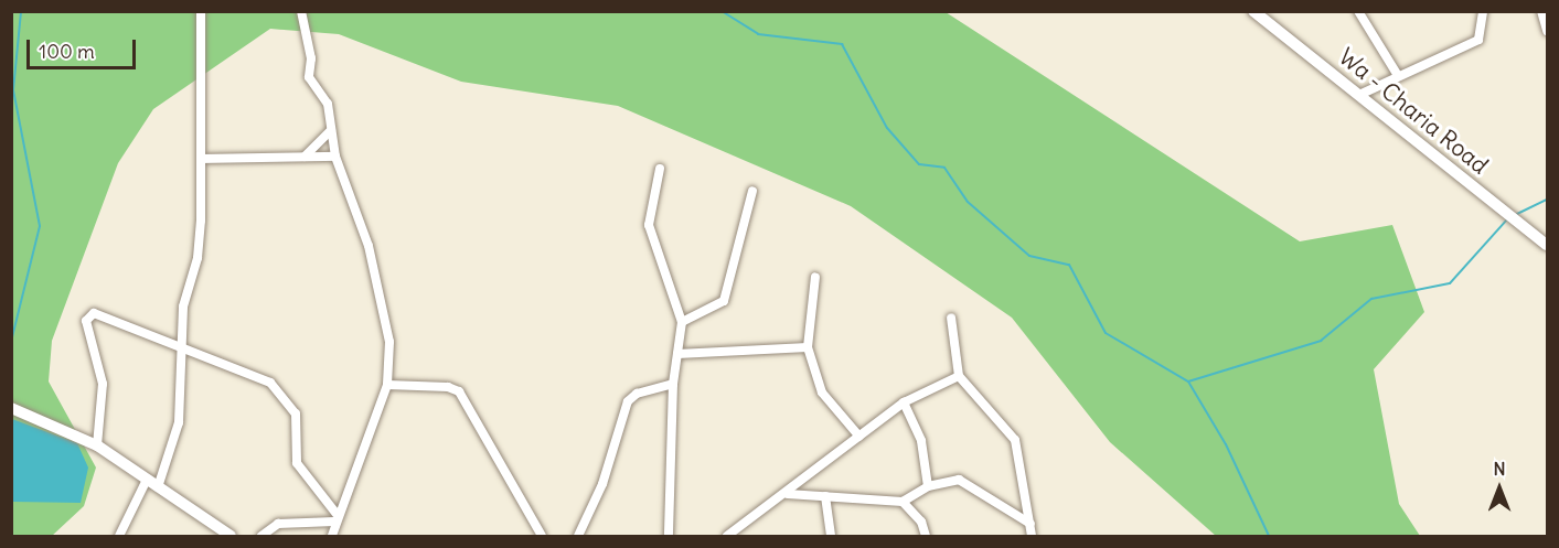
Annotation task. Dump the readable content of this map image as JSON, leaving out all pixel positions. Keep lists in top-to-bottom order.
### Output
{
  "streets": {
    "street": ["Wa - Charia Road"]
  },
  "scale_bar": "100 m",
  "north": "top"
}
